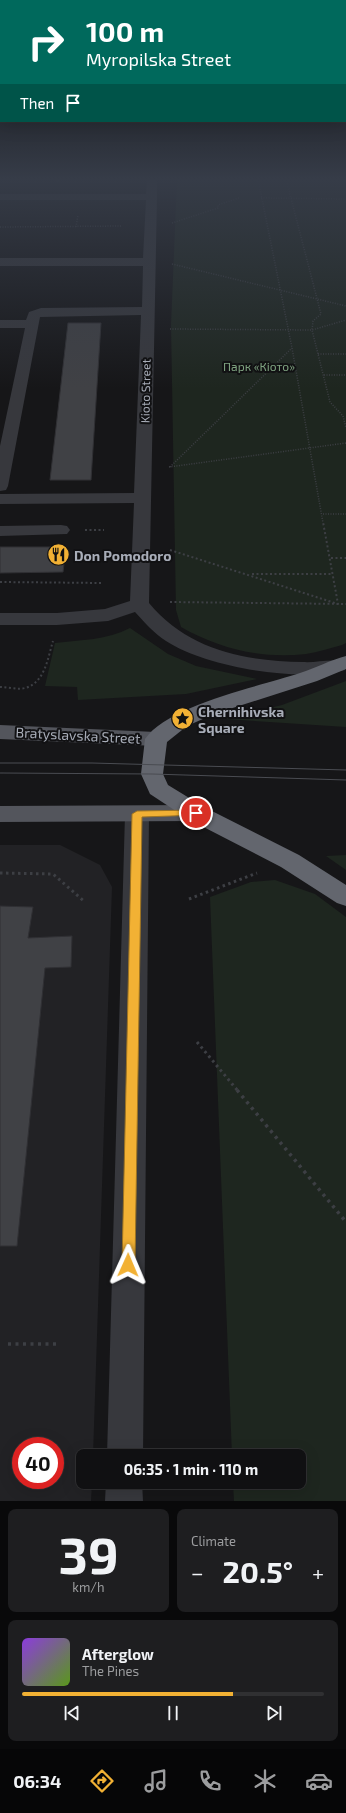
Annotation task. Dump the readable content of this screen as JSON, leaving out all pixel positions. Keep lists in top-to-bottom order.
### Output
{
  "streets": {
    "main road": ["Bratyslavska Street"],
    "street": ["Kioto Street"]
  },
  "parks": ["Парк «Кіото»"],
  "places": {
    "restaurant": ["Don Pomodoro"],
    "place": ["Chernihivska Square"]
  },
  "page": {
    "turn": ["100 m", "Myropilska Street"],
    "then": "Then",
    "limit": "40",
    "trip": "06:35 · 1 min · 110 m",
    "tile": [
      ["39", "km/h"],
      "Climate"
    ],
    "heat": ["−", "20.5°", "+"],
    "song": ["Afterglow", "The Pines"],
    "tabs": "06:34"
  }
}
